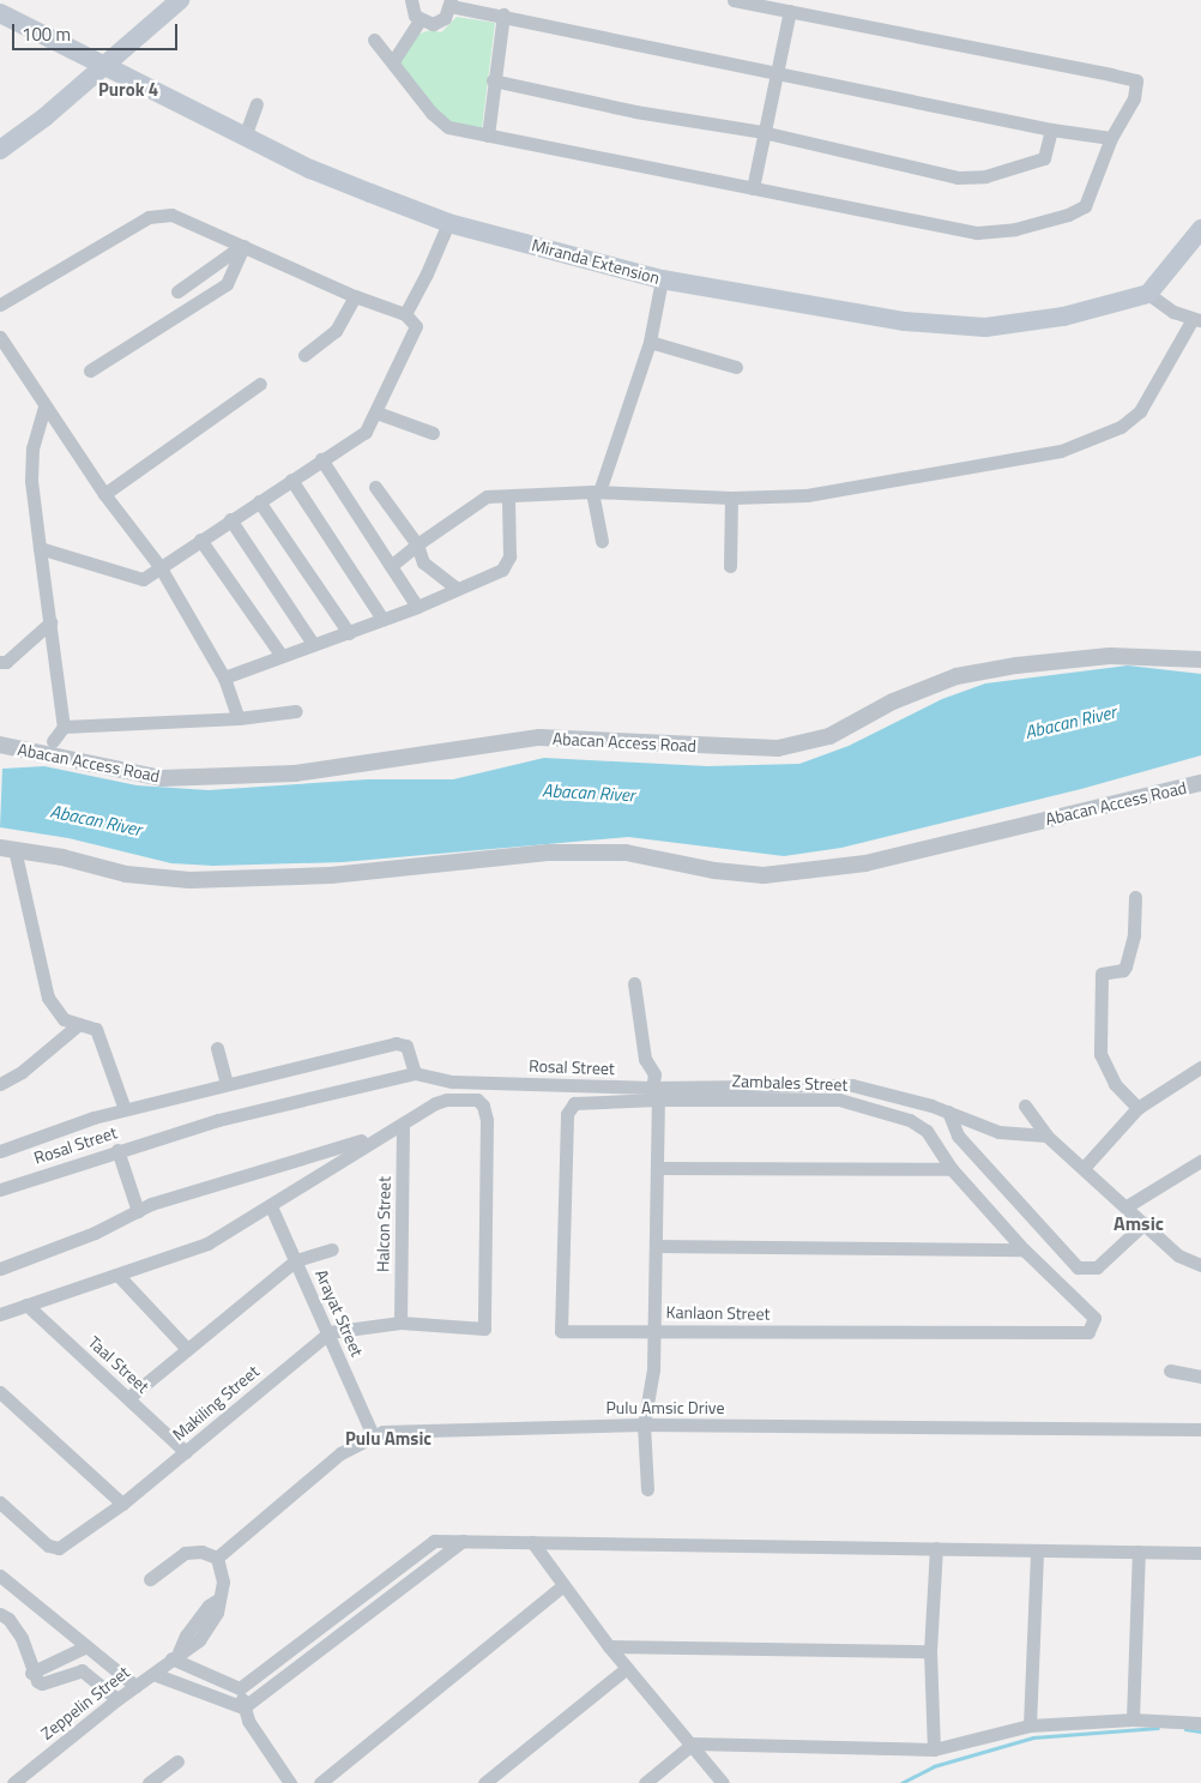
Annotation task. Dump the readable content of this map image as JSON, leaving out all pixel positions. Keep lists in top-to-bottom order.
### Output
{
  "streets": {
    "main road": ["Miranda Extension"],
    "street": [
      "Abacan Access Road",
      "Rosal Street",
      "Zambales Street",
      "Halcon Street",
      "Arayat Street",
      "Kanlaon Street",
      "Taal Street",
      "Makiling Street",
      "Pulu Amsic Drive",
      "Zeppelin Street"
    ]
  },
  "crossings": [
    ["Rosal Street", "Zambales Street"],
    ["Zambales Street", "Kanlaon Street"],
    ["Arayat Street", "Makiling Street"],
    ["Arayat Street", "Pulu Amsic Drive"],
    ["Taal Street", "Makiling Street"],
    ["Pulu Amsic Drive", "Zeppelin Street"]
  ],
  "districts": ["Purok 4", "Amsic", "Pulu Amsic"],
  "water": ["Abacan River"],
  "scale_bar": "100 m"
}
